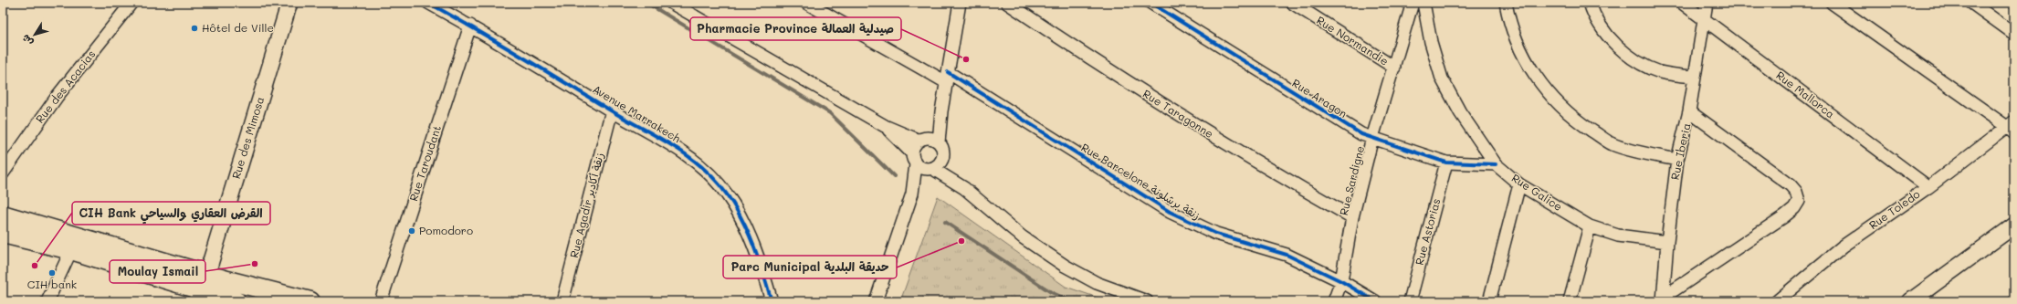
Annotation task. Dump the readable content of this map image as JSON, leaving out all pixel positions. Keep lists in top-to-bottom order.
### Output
{
  "streets": {
    "main road": ["Rue des Mimosa"],
    "street": [
      "Rue Normandie",
      "Rue des Acacias",
      "Rue Mallorca",
      "Rue Aragon",
      "Avenue Marrakech",
      "Rue Taragonne",
      "Rue Iberia",
      "Rue Taroudant",
      "Rue Sardigne",
      "Rue Barcelone زنقة برشلونة",
      "Rue Galice",
      "Rue Agadir زنقة أكادير",
      "Rue Toledo",
      "Rue Astorias"
    ]
  },
  "crossings": [
    ["Rue Normandie", "Rue Sardigne"],
    ["Rue Mallorca", "Rue Iberia"],
    ["Rue Mallorca", "Rue Toledo"],
    ["Rue Aragon", "Rue Sardigne"],
    ["Rue Aragon", "Rue Galice"],
    ["Rue Aragon", "Rue Astorias"],
    ["Avenue Marrakech", "Rue Taroudant"],
    ["Avenue Marrakech", "Rue Agadir زنقة أكادير"],
    ["Rue Taragonne", "Rue Sardigne"],
    ["Rue Iberia", "Rue Galice"],
    ["Rue Sardigne", "Rue Barcelone زنقة برشلونة"]
  ],
  "places": [
    "Hôtel de Ville",
    "Pharmacie Province صيدلية العمالة",
    "Pomodoro",
    "Parc Municipal حديقة البلدية",
    "Moulay Ismail",
    "CIH Bank القرض العقاري والسياحي",
    "CIH bank"
  ],
  "north": "bottom left"
}
